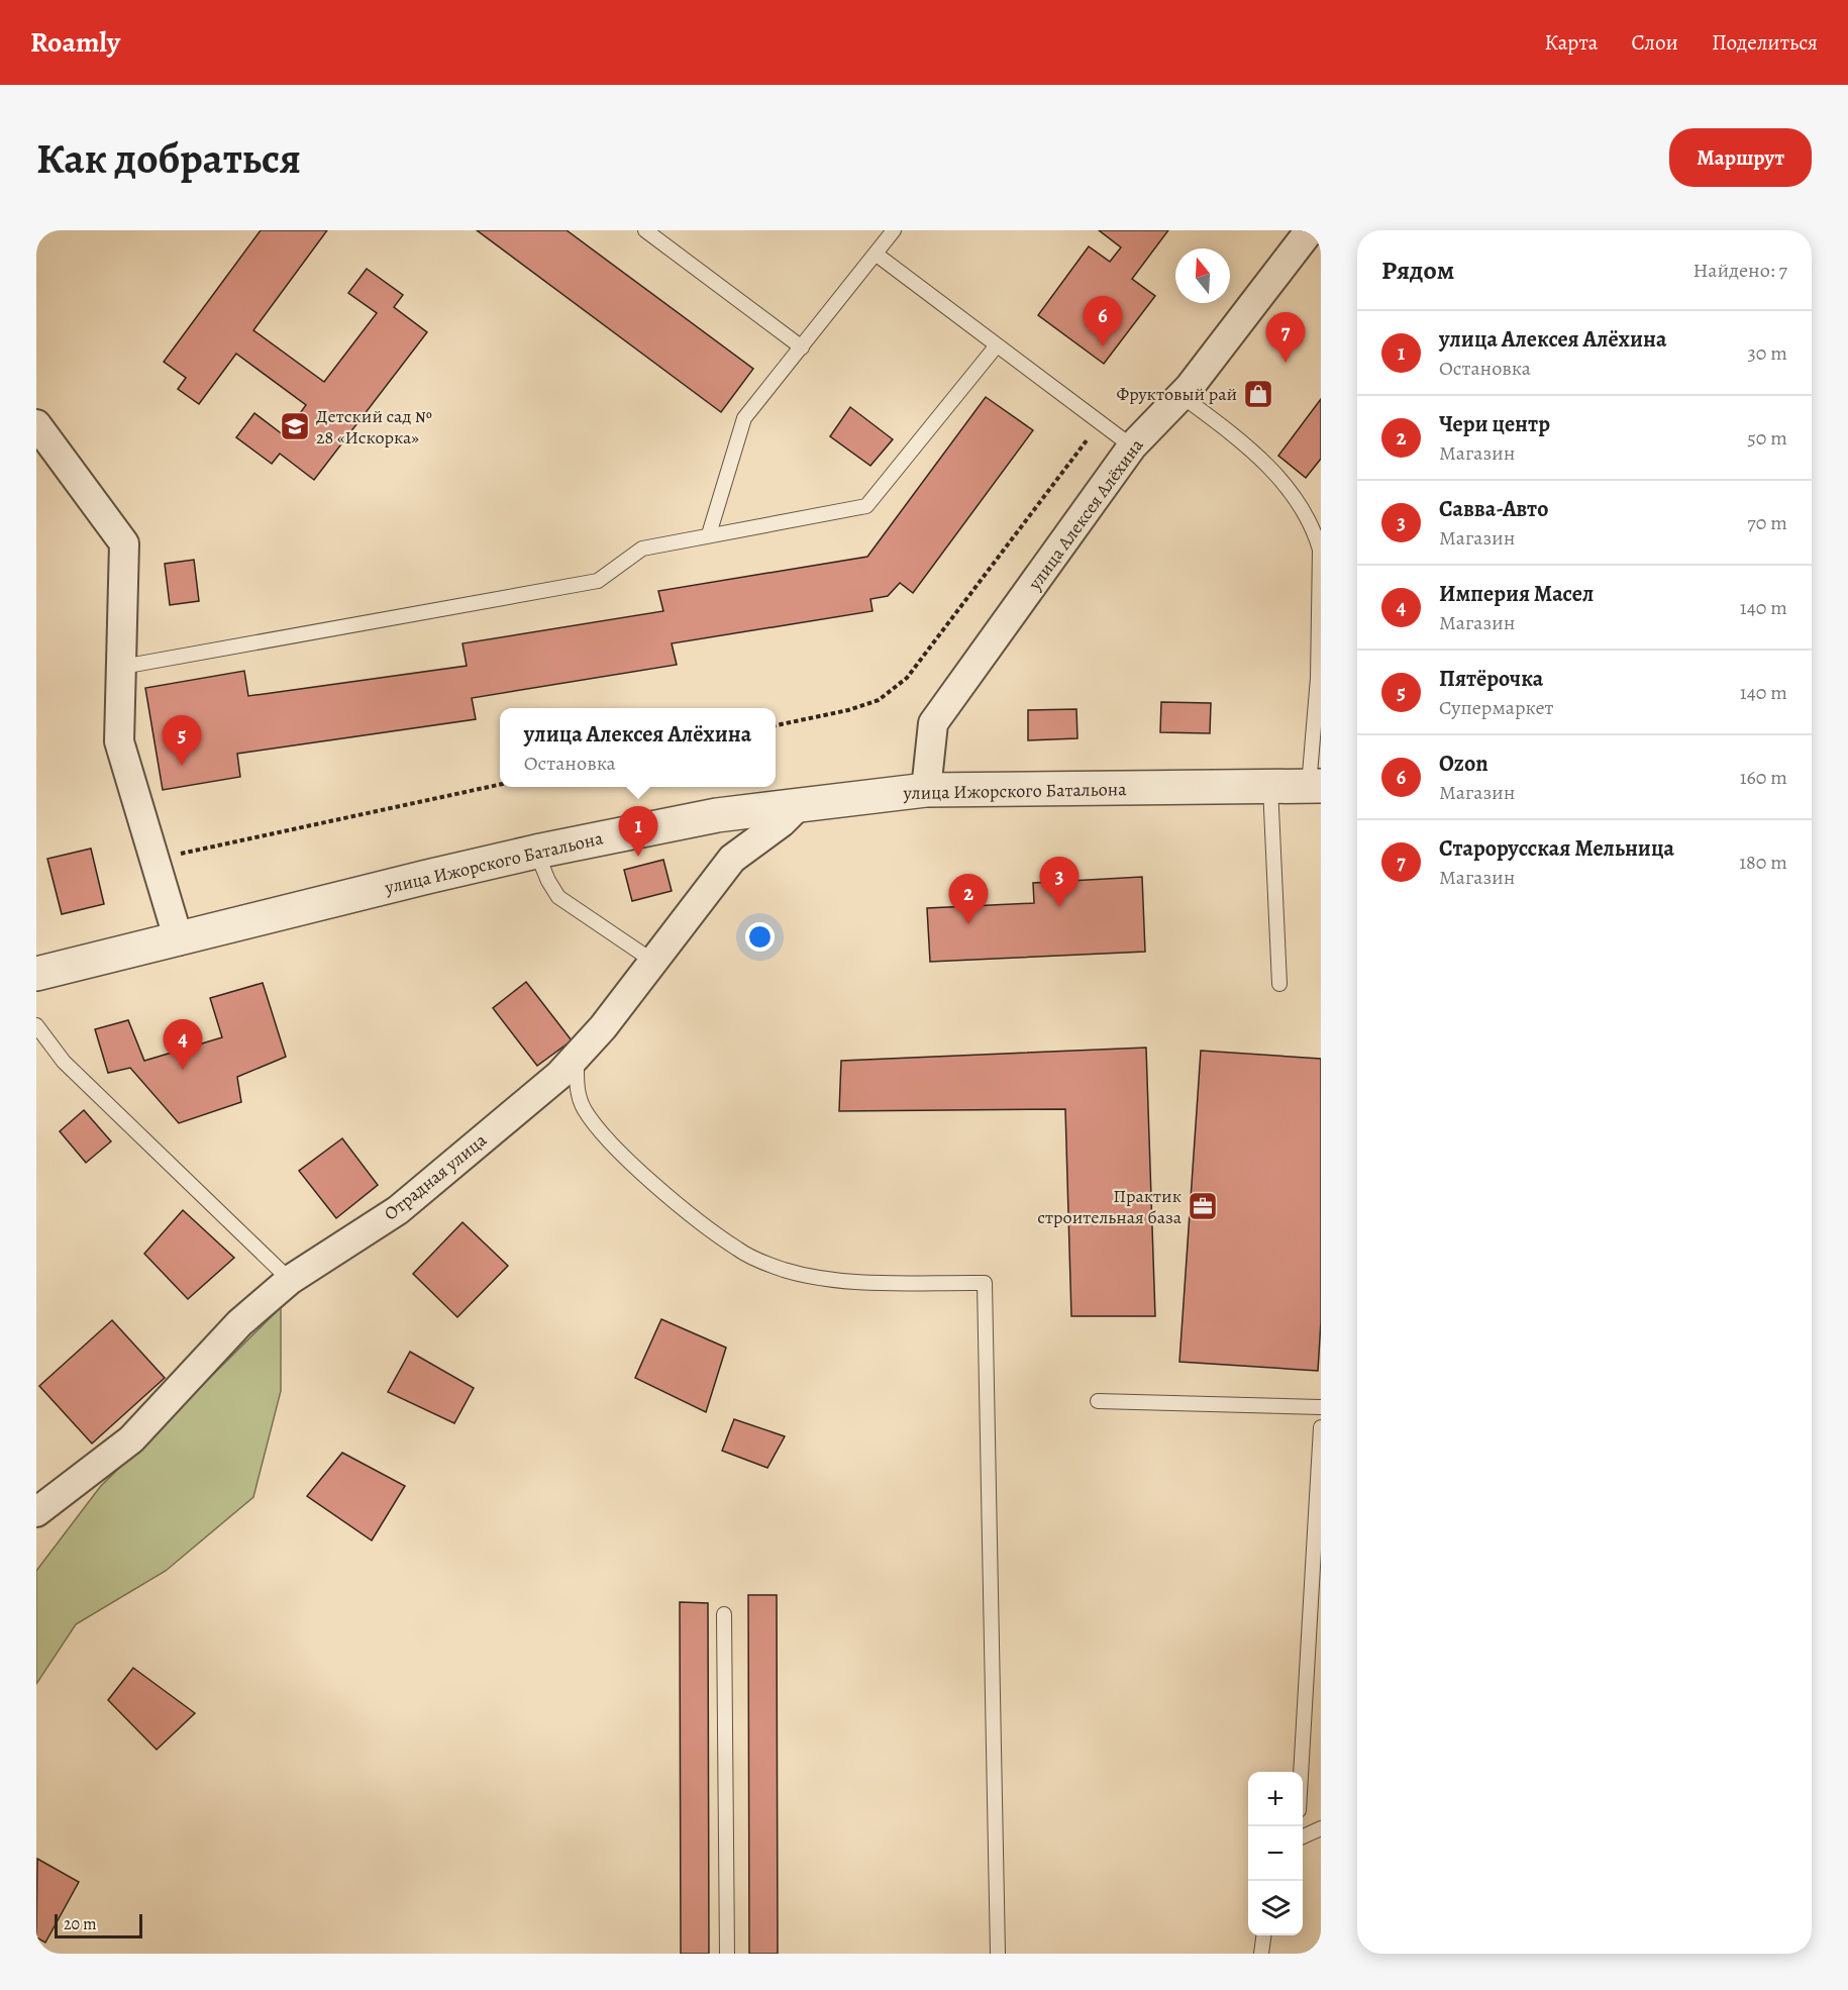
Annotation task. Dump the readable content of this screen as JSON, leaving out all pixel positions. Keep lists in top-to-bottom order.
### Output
{
  "streets": {
    "street": ["улица Алексея Алёхина", "улица Ижорского Батальона", "Отрадная улица"]
  },
  "crossings": [
    ["улица Алексея Алёхина", "улица Ижорского Батальона"],
    ["улица Ижорского Батальона", "Отрадная улица"]
  ],
  "places": {
    "shop": ["Фруктовый рай"],
    "school or university": ["Детский сад № 28 «Искорка»"],
    "office": ["Практик строительная база"]
  },
  "scale_bar": "20 m",
  "north": "top",
  "page": {
    "header": "Roamly",
    "nav": ["Карта", "Слои", "Поделиться"],
    "buttons": "Маршрут",
    "title": "Как добраться",
    "heading": ["Рядом", "Найдено: 7"],
    "pins": [
      "6",
      "7",
      "5",
      "1",
      "3",
      "2",
      "4"
    ],
    "list": [
      {
        "mark": "1",
        "name": "улица Алексея Алёхина",
        "note": "Остановка",
        "value": "30 m"
      },
      {
        "mark": "2",
        "name": "Чери центр",
        "note": "Магазин",
        "value": "50 m"
      },
      {
        "mark": "3",
        "name": "Савва-Авто",
        "note": "Магазин",
        "value": "70 m"
      },
      {
        "mark": "4",
        "name": "Империя Масел",
        "note": "Магазин",
        "value": "140 m"
      },
      {
        "mark": "5",
        "name": "Пятёрочка",
        "note": "Супермаркет",
        "value": "140 m"
      },
      {
        "mark": "6",
        "name": "Ozon",
        "note": "Магазин",
        "value": "160 m"
      },
      {
        "mark": "7",
        "name": "Старорусская Мельница",
        "note": "Магазин",
        "value": "180 m"
      }
    ],
    "popup": ["улица Алексея Алёхина", "Остановка"],
    "map_buttons": ["+", "−"],
    "scale": "20 m"
  }
}
